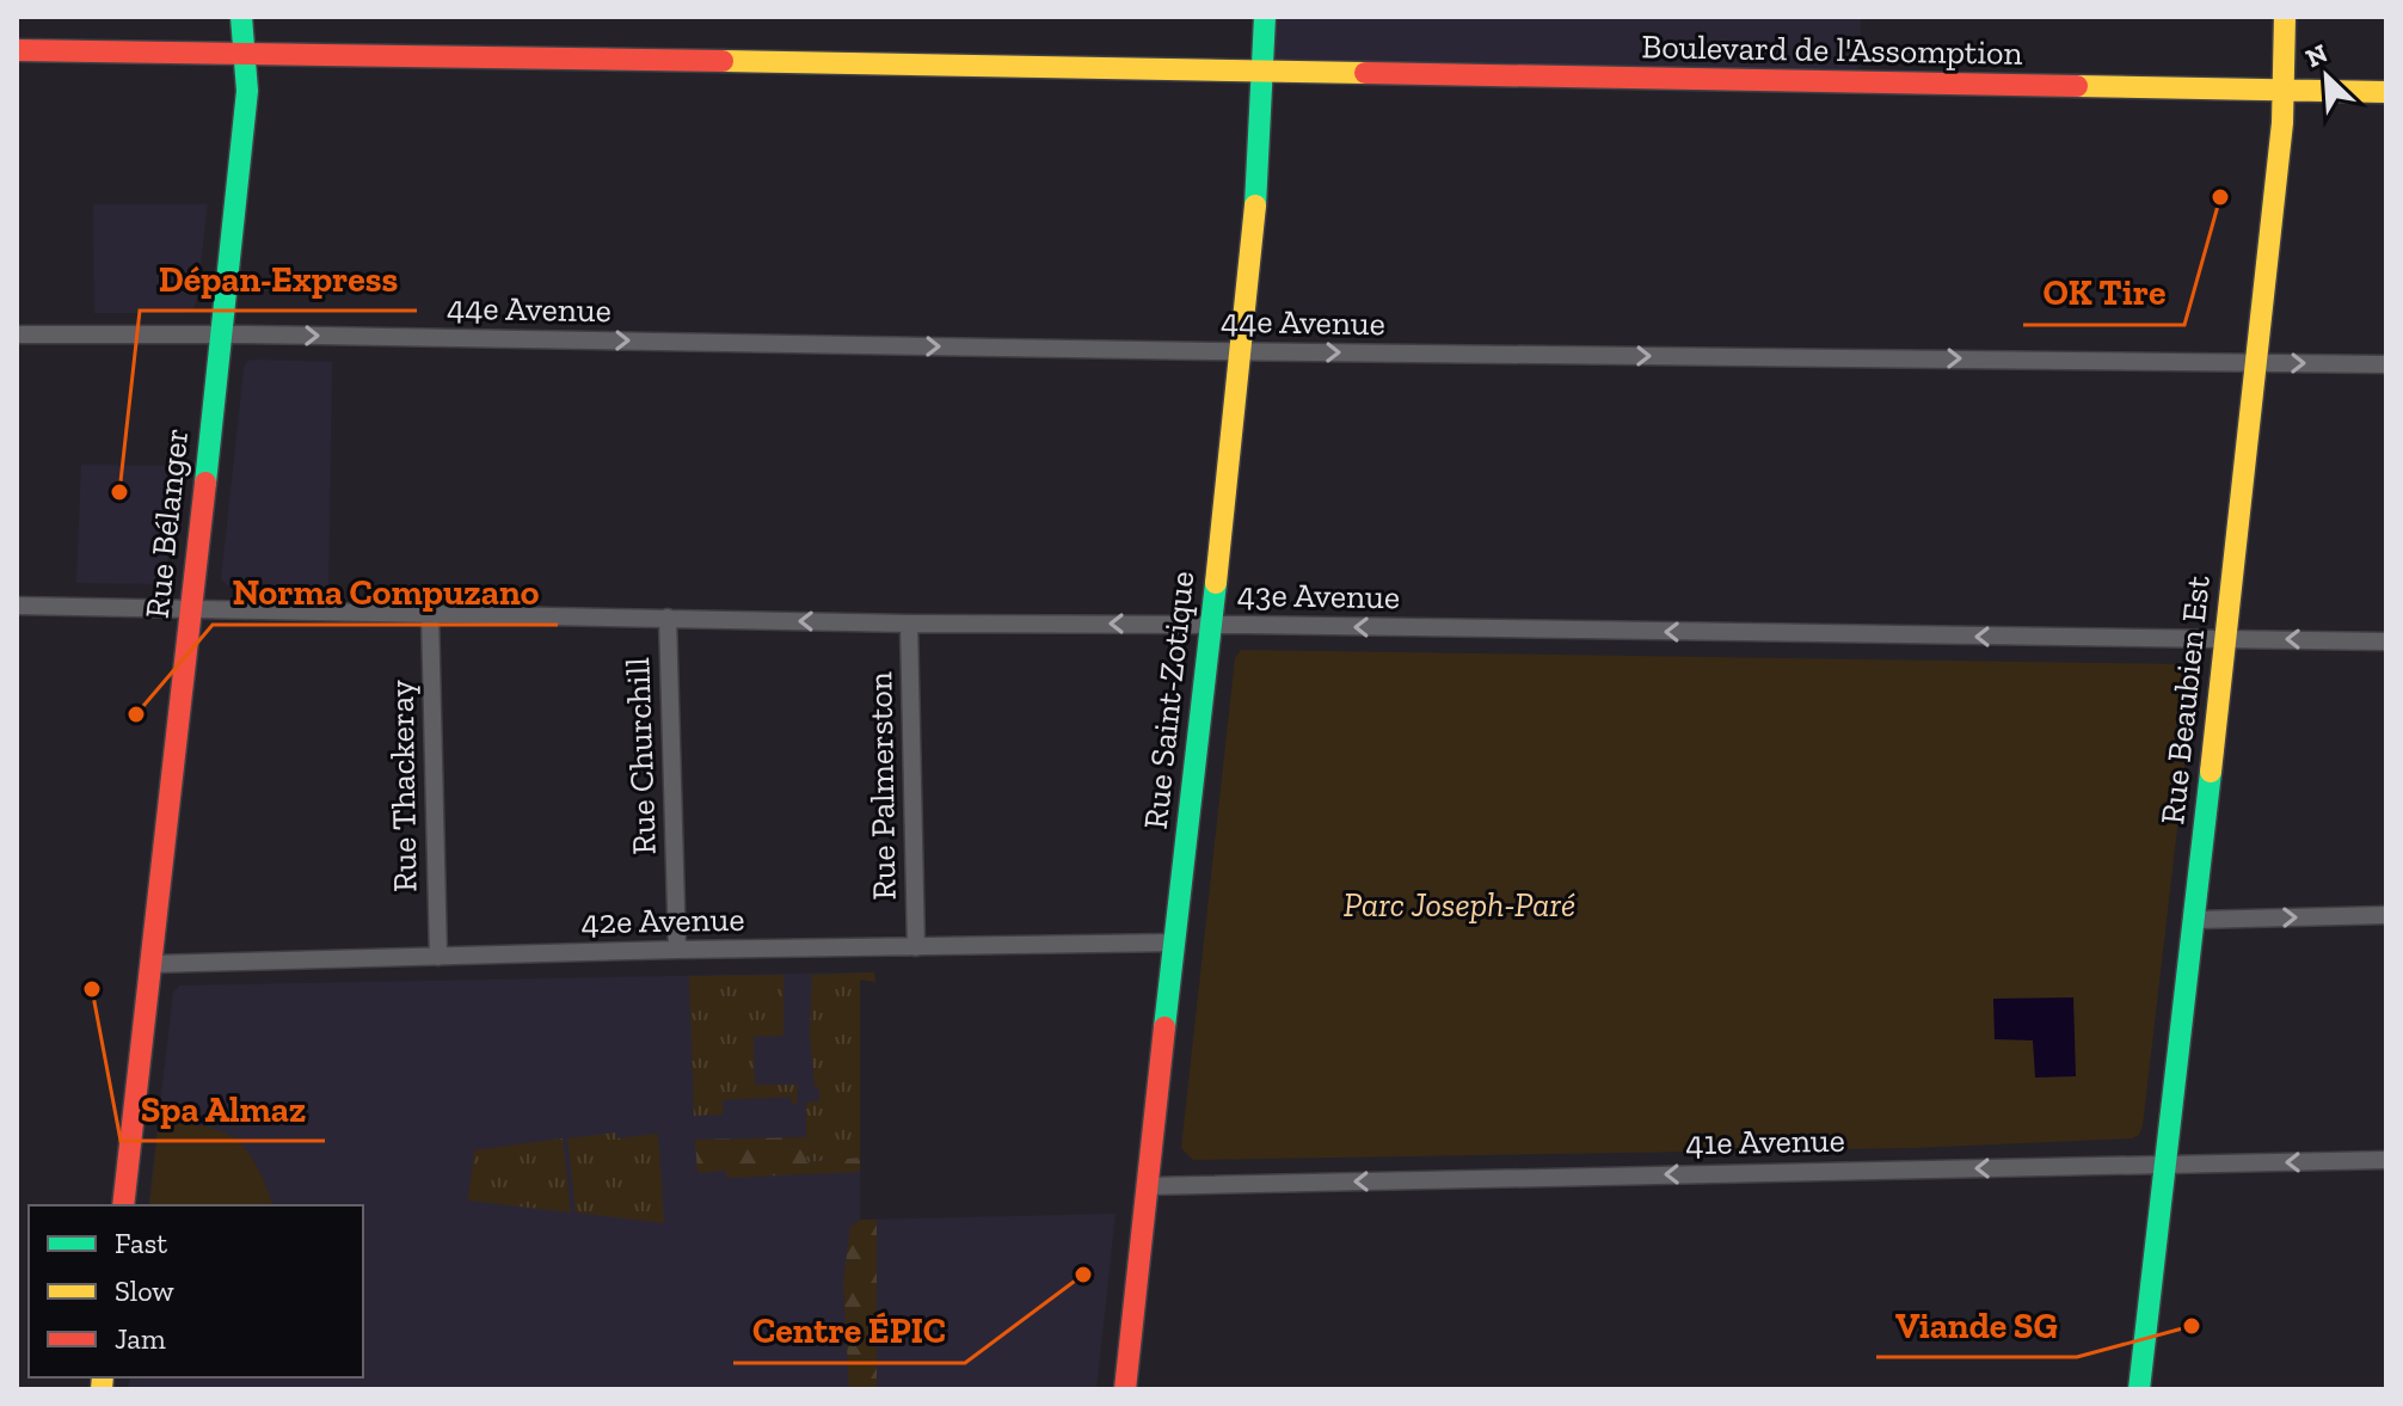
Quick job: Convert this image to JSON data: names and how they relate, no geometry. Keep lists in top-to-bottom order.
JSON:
{
  "streets": {
    "street": [
      "Boulevard de l'Assomption",
      "44e Avenue",
      "Rue Bélanger",
      "43e Avenue",
      "Rue Saint-Zotique",
      "Rue Beaubien Est",
      "Rue Churchill",
      "Rue Thackeray",
      "Rue Palmerston",
      "42e Avenue",
      "41e Avenue"
    ]
  },
  "crossings": [
    ["Boulevard de l'Assomption", "Rue Bélanger"],
    ["Boulevard de l'Assomption", "Rue Saint-Zotique"],
    ["Boulevard de l'Assomption", "Rue Beaubien Est"],
    ["44e Avenue", "Rue Bélanger"],
    ["44e Avenue", "Rue Saint-Zotique"],
    ["44e Avenue", "Rue Beaubien Est"],
    ["Rue Bélanger", "43e Avenue"],
    ["Rue Bélanger", "42e Avenue"],
    ["43e Avenue", "Rue Saint-Zotique"],
    ["43e Avenue", "Rue Beaubien Est"],
    ["43e Avenue", "Rue Churchill"],
    ["43e Avenue", "Rue Thackeray"],
    ["43e Avenue", "Rue Palmerston"],
    ["Rue Saint-Zotique", "42e Avenue"],
    ["Rue Saint-Zotique", "41e Avenue"],
    ["Rue Beaubien Est", "41e Avenue"],
    ["Rue Churchill", "42e Avenue"],
    ["Rue Thackeray", "42e Avenue"],
    ["Rue Palmerston", "42e Avenue"]
  ],
  "one_way": ["44e Avenue", "43e Avenue", "41e Avenue"],
  "parks": ["Parc Joseph-Paré"],
  "places": [
    "OK Tire",
    "Dépan-Express",
    "Norma Compuzano",
    "Spa Almaz",
    "Centre ÉPIC",
    "Viande SG"
  ],
  "legend": ["Fast", "Slow", "Jam"],
  "north": "top left"
}
